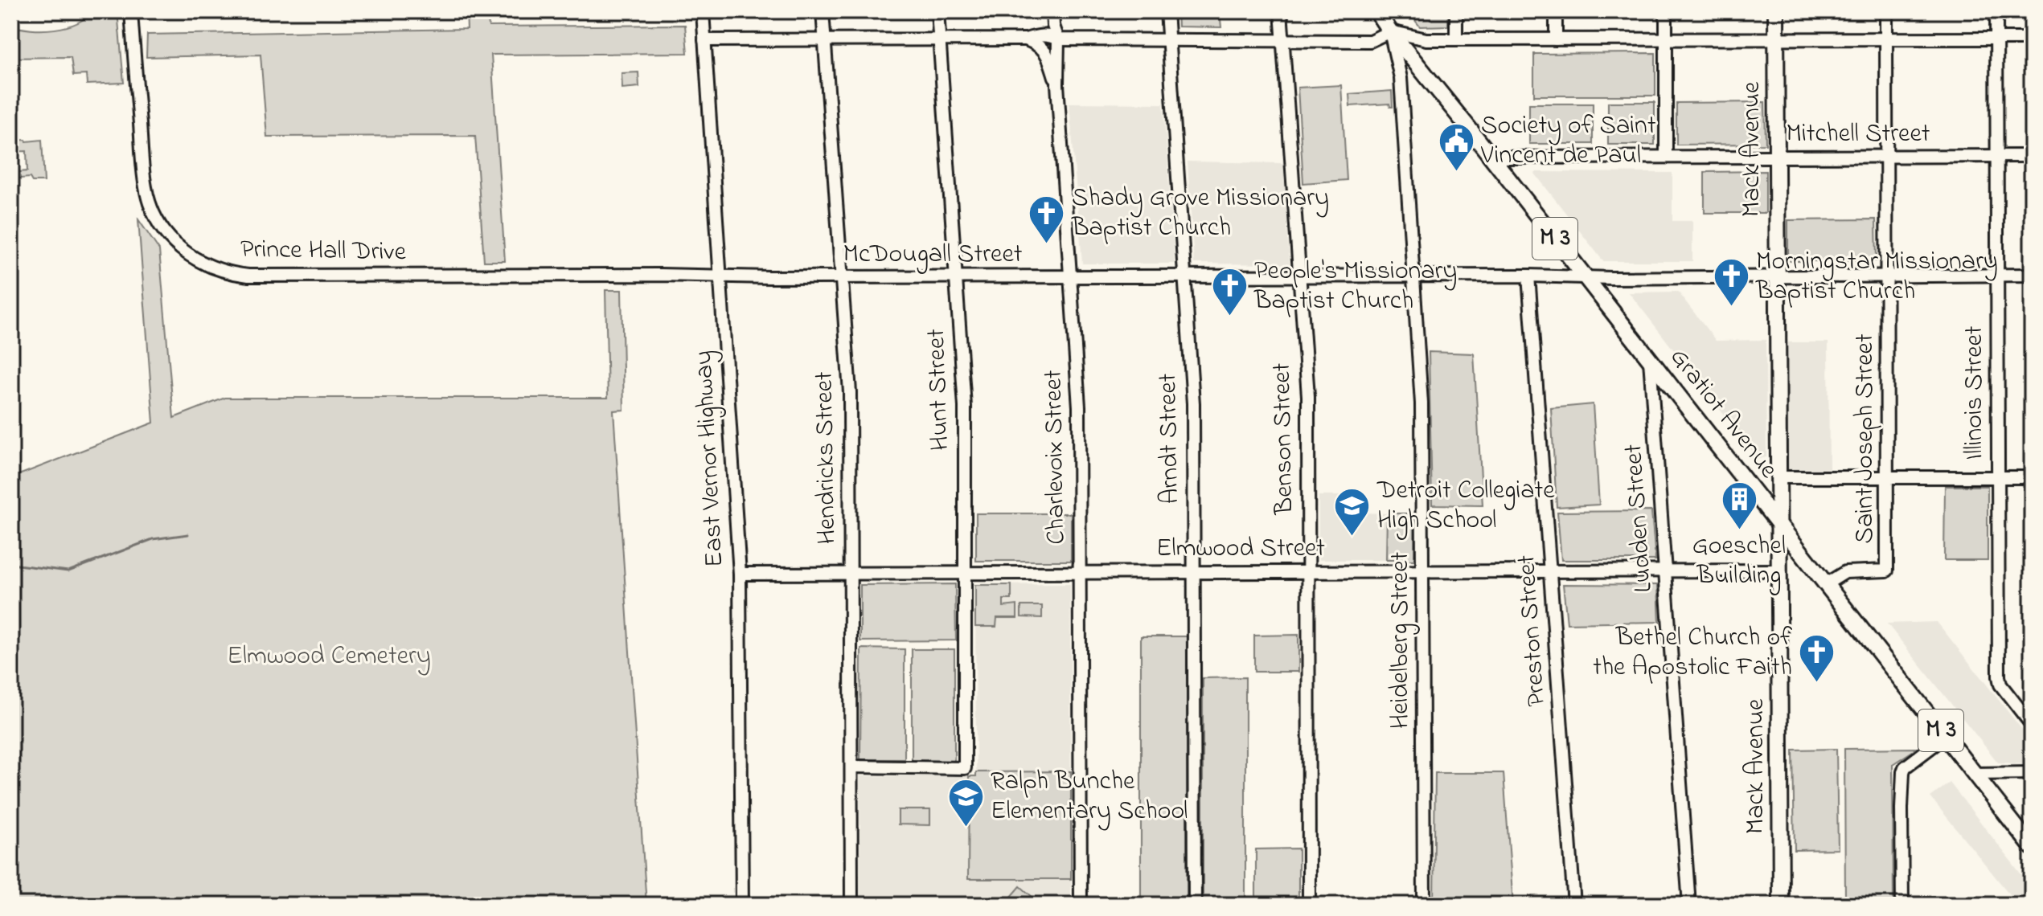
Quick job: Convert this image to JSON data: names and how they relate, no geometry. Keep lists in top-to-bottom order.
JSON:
{
  "streets": {
    "main road": ["Mack Avenue", "M 3", "Gratiot Avenue"],
    "street": [
      "Mitchell Street",
      "Prince Hall Drive",
      "McDougall Street",
      "Hunt Street",
      "Illinois Street",
      "Arndt Street",
      "Benson Street",
      "Saint Joseph Street",
      "Charlevoix Street",
      "Hendricks Street",
      "East Vernor Highway",
      "Ludden Street",
      "Elmwood Street",
      "Preston Street",
      "Heidelberg Street"
    ]
  },
  "crossings": [
    ["Mitchell Street", "Mack Avenue"],
    ["Mitchell Street", "Illinois Street"],
    ["Mitchell Street", "Gratiot Avenue"],
    ["Mitchell Street", "Saint Joseph Street"],
    ["Mack Avenue", "McDougall Street"],
    ["Mack Avenue", "Gratiot Avenue"],
    ["Mack Avenue", "Elmwood Street"],
    ["Prince Hall Drive", "McDougall Street"],
    ["Prince Hall Drive", "East Vernor Highway"],
    ["McDougall Street", "Hunt Street"],
    ["McDougall Street", "Illinois Street"],
    ["McDougall Street", "Gratiot Avenue"],
    ["McDougall Street", "Arndt Street"],
    ["McDougall Street", "Benson Street"],
    ["McDougall Street", "Saint Joseph Street"],
    ["McDougall Street", "Charlevoix Street"],
    ["McDougall Street", "Hendricks Street"],
    ["McDougall Street", "East Vernor Highway"],
    ["McDougall Street", "Preston Street"],
    ["McDougall Street", "Heidelberg Street"],
    ["Hunt Street", "Hendricks Street"],
    ["Hunt Street", "Elmwood Street"],
    ["Gratiot Avenue", "Saint Joseph Street"],
    ["Gratiot Avenue", "Ludden Street"],
    ["Gratiot Avenue", "Heidelberg Street"],
    ["Arndt Street", "Elmwood Street"],
    ["Benson Street", "Elmwood Street"],
    ["Charlevoix Street", "Elmwood Street"],
    ["Hendricks Street", "Elmwood Street"],
    ["East Vernor Highway", "Elmwood Street"],
    ["Ludden Street", "Elmwood Street"],
    ["Elmwood Street", "Preston Street"],
    ["Elmwood Street", "Heidelberg Street"]
  ],
  "parks": ["Elmwood Cemetery"],
  "places": {
    "public building": ["Society of Saint Vincent de Paul"],
    "church": [
      "Shady Grove Missionary Baptist Church",
      "Morningstar Missionary Baptist Church",
      "People's Missionary Baptist Church",
      "Bethel Church of the Apostolic Faith"
    ],
    "building": ["Goeschel Building"],
    "school or university": ["Detroit Collegiate High School", "Ralph Bunche Elementary School"]
  }
}
